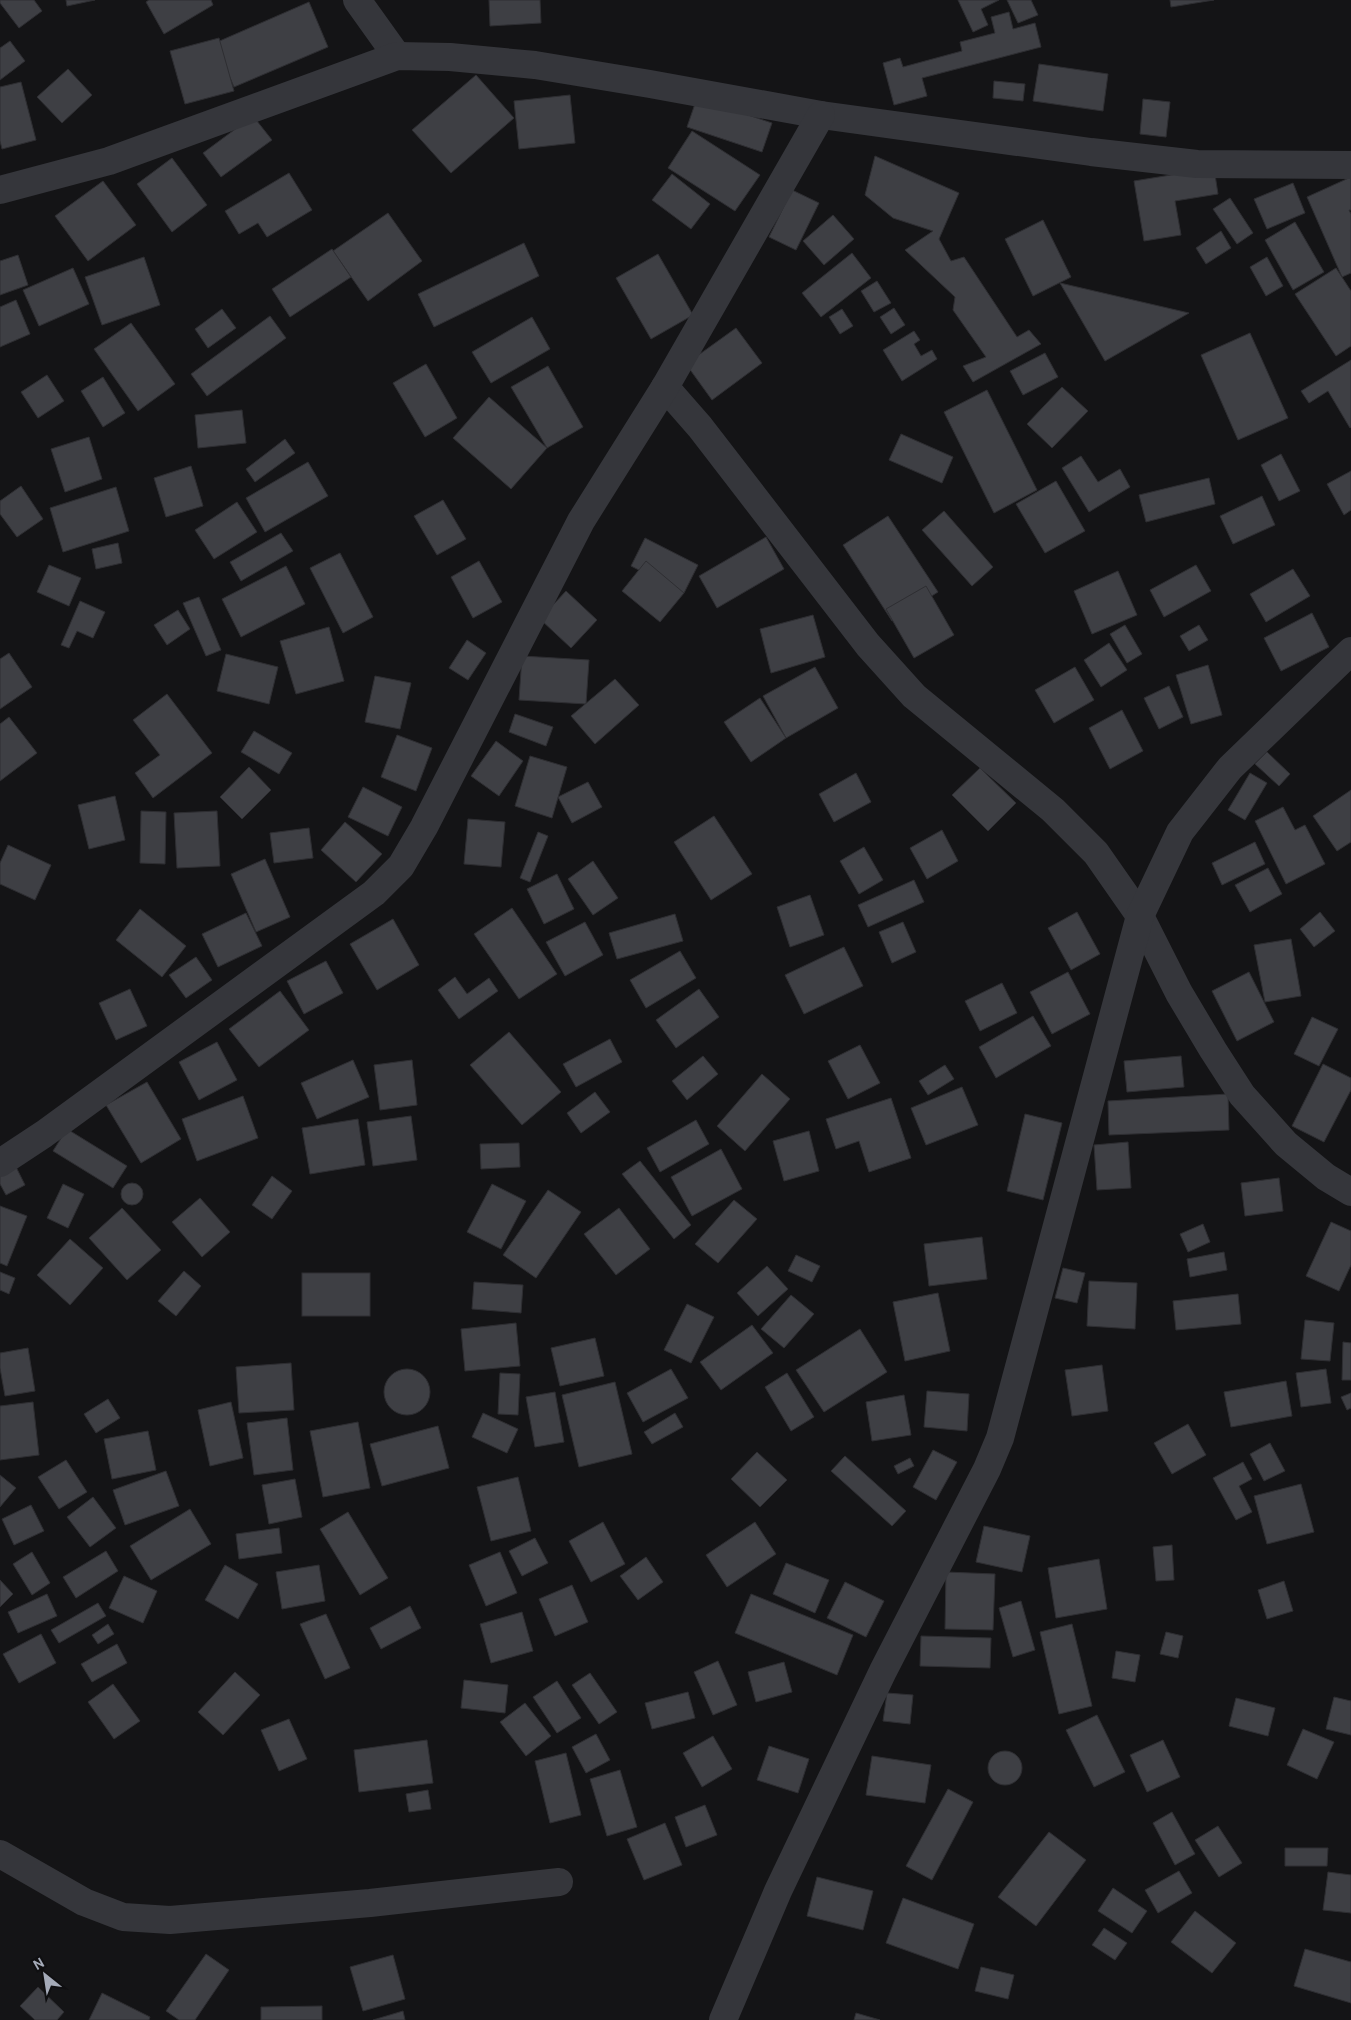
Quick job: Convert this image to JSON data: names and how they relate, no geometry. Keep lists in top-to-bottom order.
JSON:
{
  "north": "top left"
}
